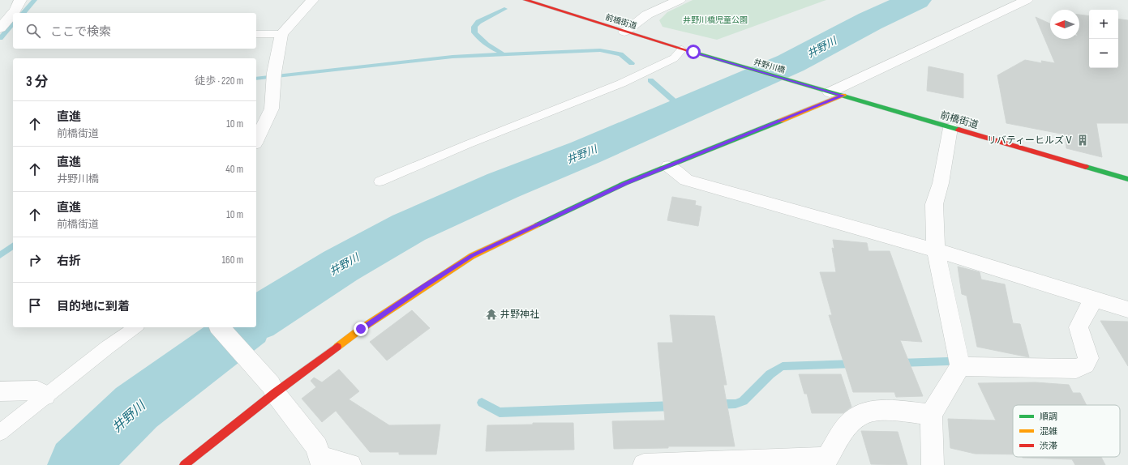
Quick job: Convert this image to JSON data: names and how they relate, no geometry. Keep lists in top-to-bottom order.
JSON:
{
  "streets": {
    "street": ["前橋街道", "井野川橋"]
  },
  "crossings": [
    ["前橋街道", "井野川橋"]
  ],
  "water": ["井野川"],
  "parks": ["井野川橋児童公園"],
  "places": {
    "building": ["リバティーヒルズⅤ"],
    "temple": ["井野神社"]
  },
  "legend": ["順調", "混雑", "渋滞"],
  "north": "left",
  "page": {
    "map_buttons": ["+", "−"],
    "search": "ここで検索",
    "heading": ["3 分", "徒歩 · 220 m"],
    "list": [
      ["直進", "前橋街道", "10 m"],
      ["直進", "井野川橋", "40 m"],
      ["直進", "前橋街道", "10 m"],
      ["右折", "160 m"],
      "目的地に到着"
    ]
  }
}
